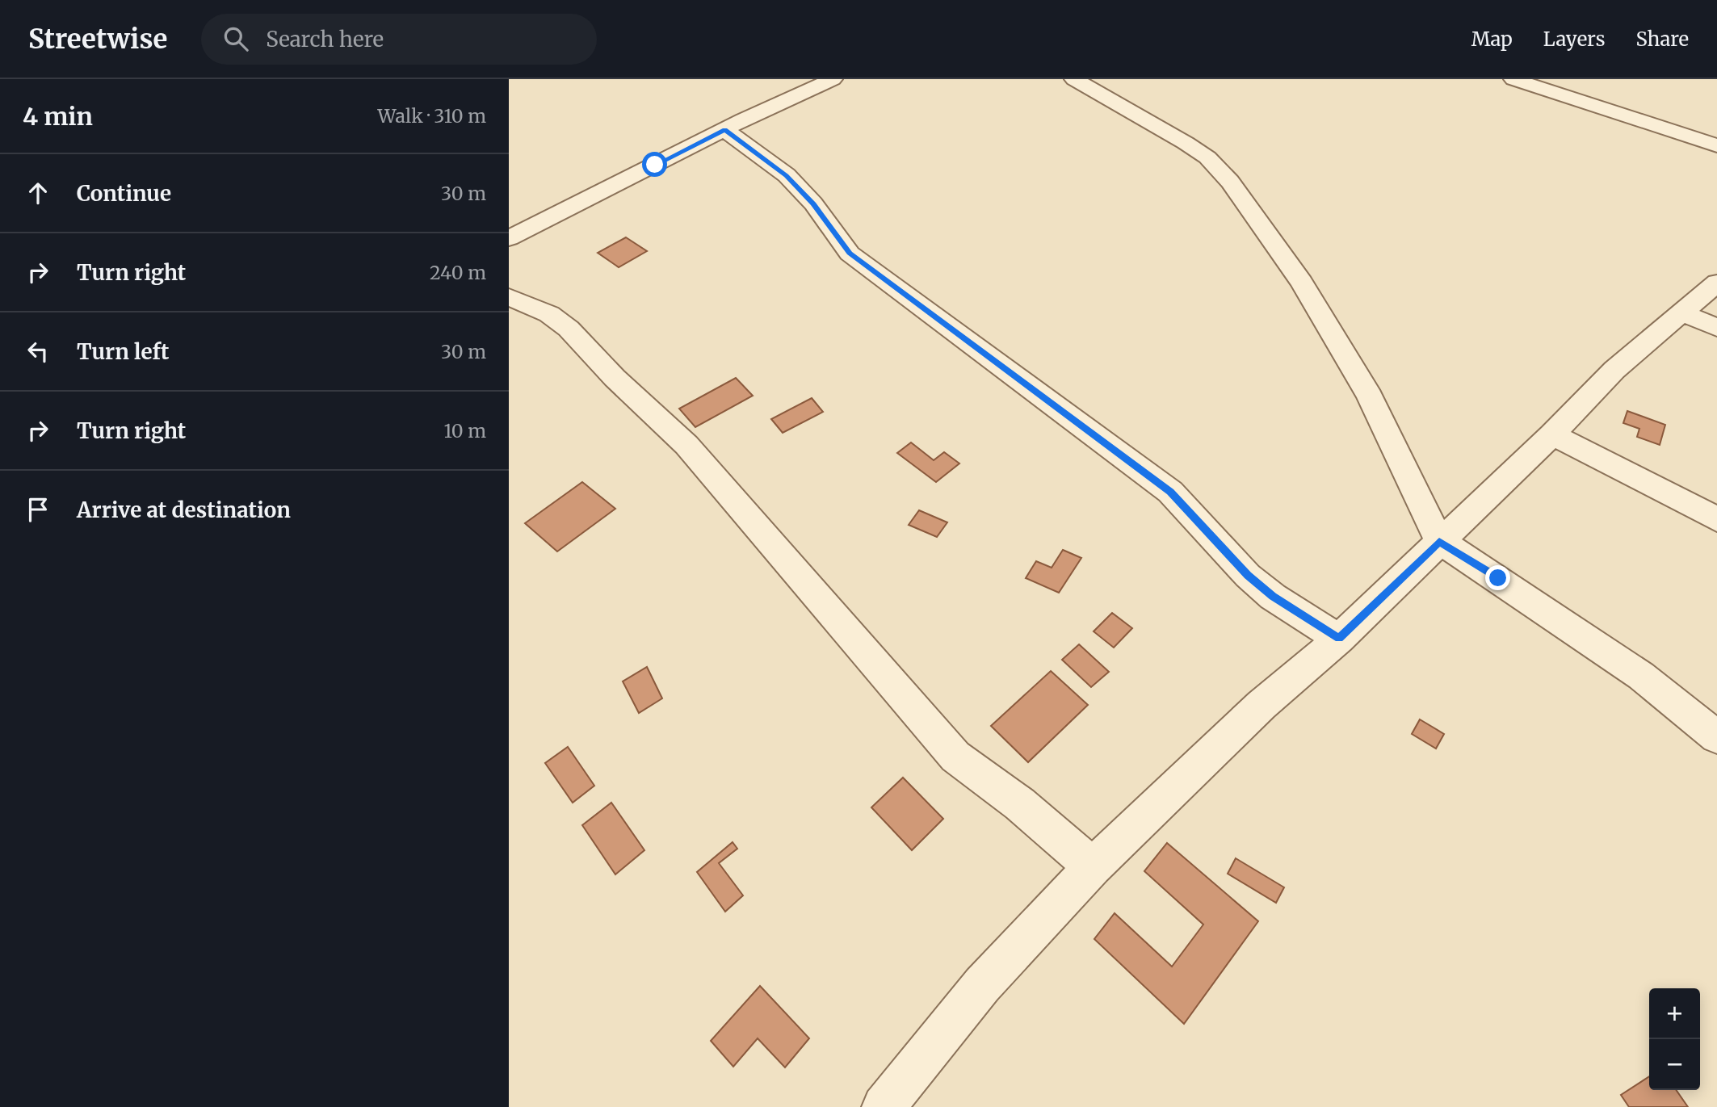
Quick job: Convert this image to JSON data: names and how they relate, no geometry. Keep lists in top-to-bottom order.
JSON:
{
  "page": {
    "header": "Streetwise",
    "search": "Search here",
    "nav": ["Map", "Layers", "Share"],
    "heading": ["4 min", "Walk · 310 m"],
    "list": [
      ["Continue", "30 m"],
      ["Turn right", "240 m"],
      ["Turn left", "30 m"],
      ["Turn right", "10 m"],
      "Arrive at destination"
    ],
    "map_buttons": ["+", "−"]
  }
}
